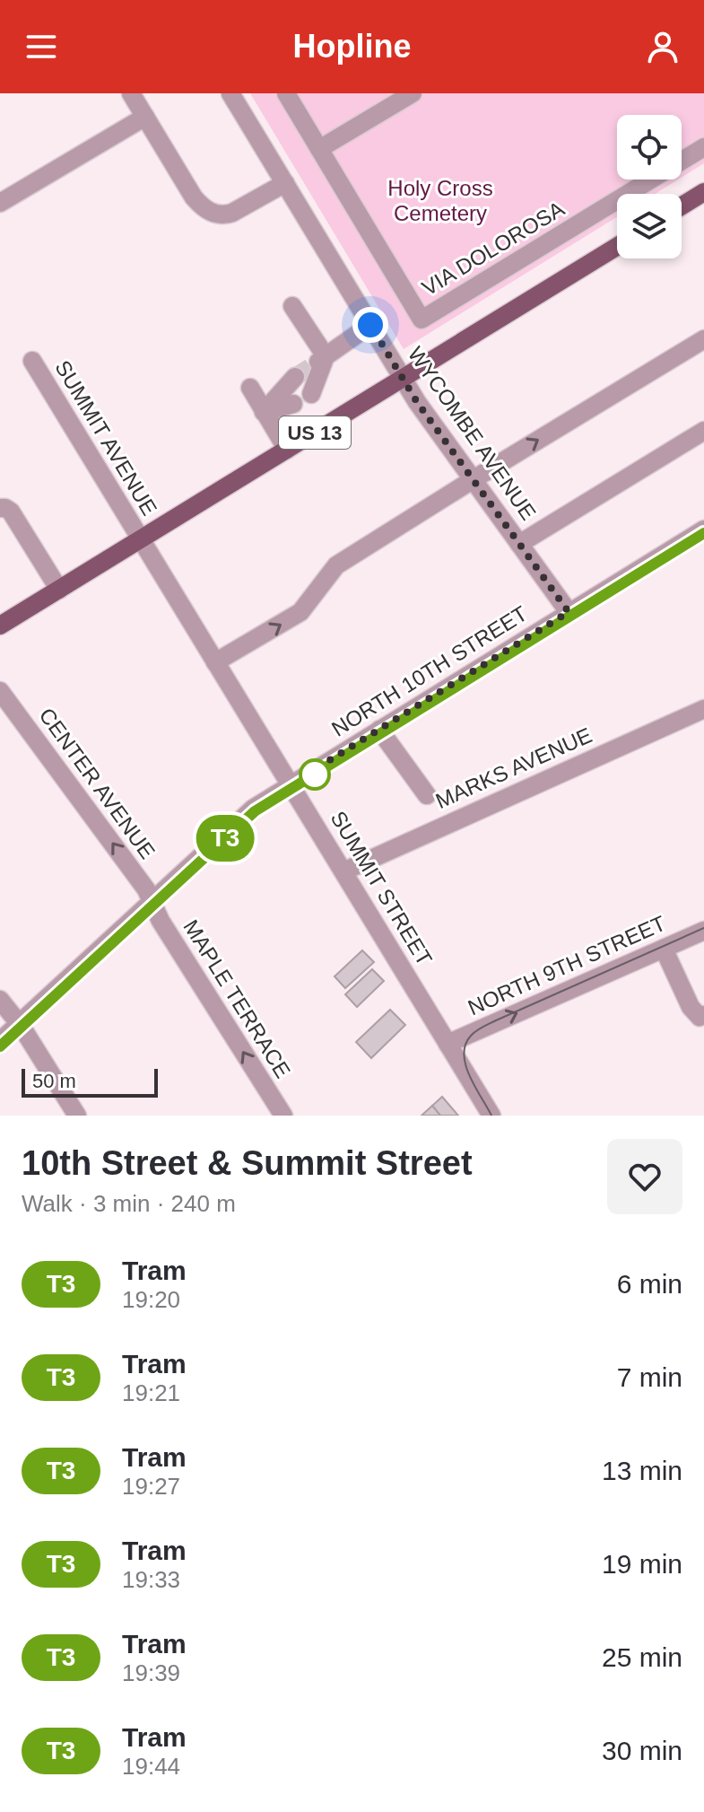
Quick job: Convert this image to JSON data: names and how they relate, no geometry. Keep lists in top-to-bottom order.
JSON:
{
  "streets": {
    "main road": ["US 13"],
    "street": [
      "VIA DOLOROSA",
      "WYCOMBE AVENUE",
      "SUMMIT AVENUE",
      "NORTH 10TH STREET",
      "MARKS AVENUE",
      "CENTER AVENUE",
      "SUMMIT STREET",
      "NORTH 9TH STREET",
      "MAPLE TERRACE"
    ]
  },
  "crossings": [
    ["US 13", "WYCOMBE AVENUE"],
    ["US 13", "SUMMIT AVENUE"],
    ["US 13", "SUMMIT STREET"],
    ["WYCOMBE AVENUE", "NORTH 10TH STREET"],
    ["SUMMIT AVENUE", "SUMMIT STREET"],
    ["NORTH 10TH STREET", "CENTER AVENUE"],
    ["NORTH 10TH STREET", "SUMMIT STREET"],
    ["NORTH 10TH STREET", "MAPLE TERRACE"],
    ["MARKS AVENUE", "SUMMIT STREET"],
    ["CENTER AVENUE", "MAPLE TERRACE"],
    ["SUMMIT STREET", "NORTH 9TH STREET"]
  ],
  "one_way": ["CENTER AVENUE", "NORTH 9TH STREET", "MAPLE TERRACE"],
  "parks": ["Holy Cross Cemetery"],
  "lines": ["tram line T3"],
  "scale_bar": "50 m",
  "page": {
    "header": "Hopline",
    "on_map": "T3",
    "scale": "50 m",
    "heading": ["10th Street & Summit Street", "Walk · 3 min · 240 m"],
    "list": [
      {
        "mark": "T3",
        "name": "Tram",
        "note": "19:20",
        "value": "6 min"
      },
      {
        "mark": "T3",
        "name": "Tram",
        "note": "19:21",
        "value": "7 min"
      },
      {
        "mark": "T3",
        "name": "Tram",
        "note": "19:27",
        "value": "13 min"
      },
      {
        "mark": "T3",
        "name": "Tram",
        "note": "19:33",
        "value": "19 min"
      },
      {
        "mark": "T3",
        "name": "Tram",
        "note": "19:39",
        "value": "25 min"
      },
      {
        "mark": "T3",
        "name": "Tram",
        "note": "19:44",
        "value": "30 min"
      }
    ]
  }
}
